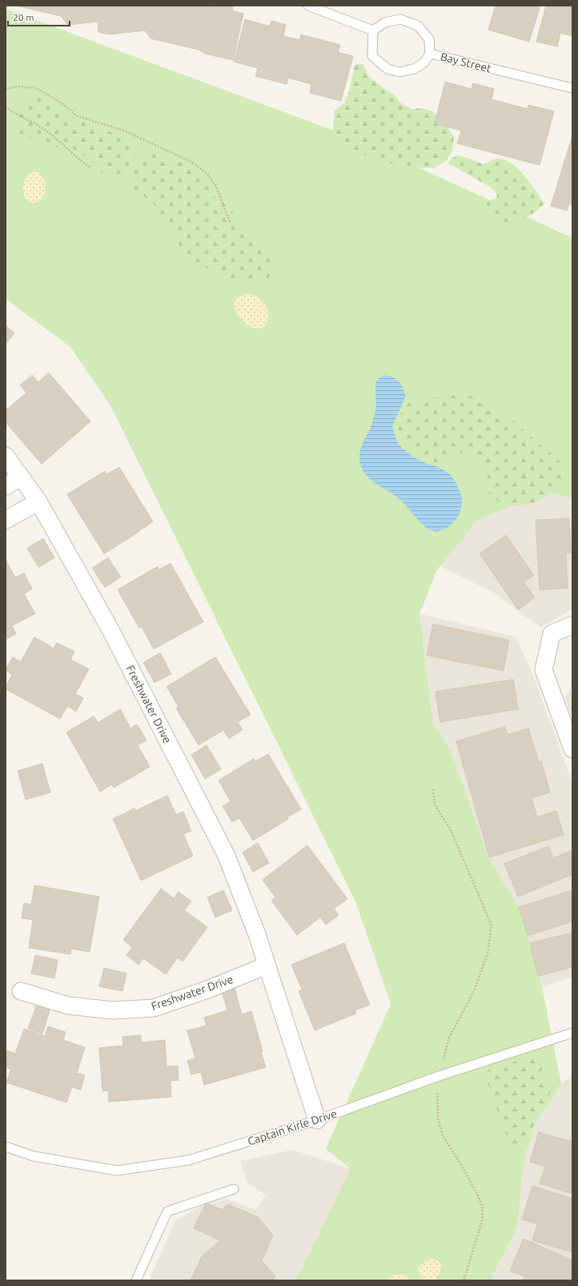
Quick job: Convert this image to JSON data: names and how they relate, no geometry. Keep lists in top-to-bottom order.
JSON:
{
  "streets": {
    "street": ["Freshwater Drive"],
    "lane": ["Bay Street", "Captain Kirle Drive"]
  },
  "crossings": [
    ["Freshwater Drive", "Captain Kirle Drive"]
  ],
  "scale_bar": "20 m"
}
